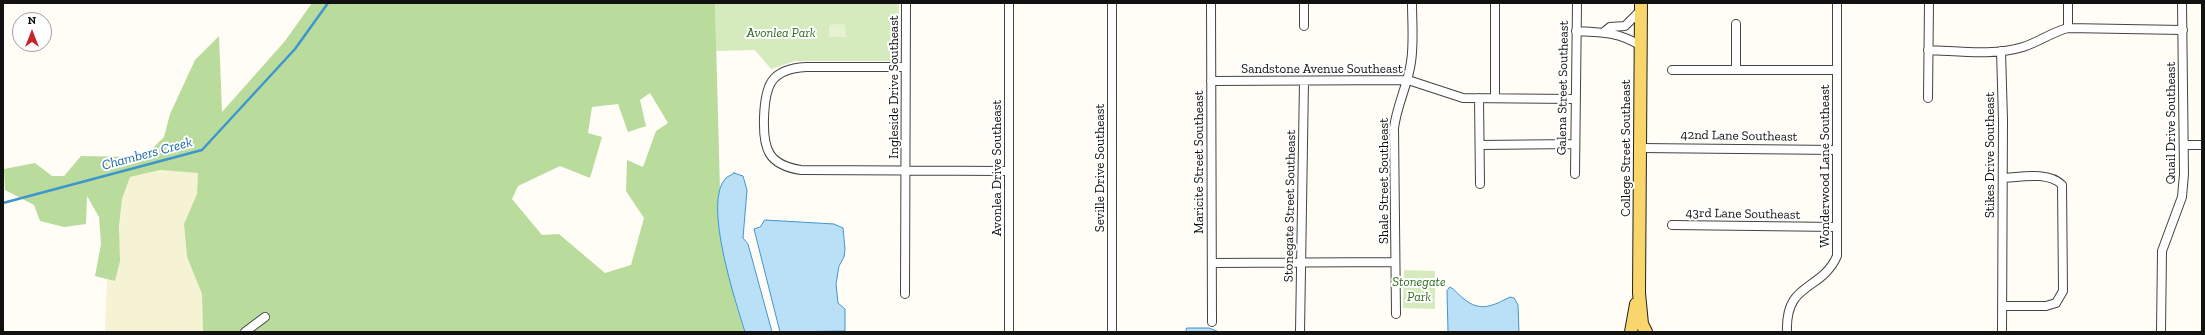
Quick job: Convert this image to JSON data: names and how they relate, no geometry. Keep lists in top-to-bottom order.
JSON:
{
  "streets": {
    "main road": ["College Street Southeast"],
    "street": [
      "Sandstone Avenue Southeast",
      "Ingleside Drive Southeast",
      "Galena Street Southeast",
      "Quail Drive Southeast",
      "42nd Lane Southeast",
      "Stikes Drive Southeast",
      "Maricite Street Southeast",
      "Wonderwood Lane Southeast",
      "Avonlea Drive Southeast",
      "Seville Drive Southeast",
      "Shale Street Southeast",
      "Stonegate Street Southeast",
      "43rd Lane Southeast"
    ]
  },
  "crossings": [
    ["Sandstone Avenue Southeast", "Galena Street Southeast"],
    ["Sandstone Avenue Southeast", "Maricite Street Southeast"],
    ["Sandstone Avenue Southeast", "Shale Street Southeast"],
    ["Sandstone Avenue Southeast", "Stonegate Street Southeast"],
    ["Ingleside Drive Southeast", "Avonlea Drive Southeast"],
    ["42nd Lane Southeast", "College Street Southeast"],
    ["42nd Lane Southeast", "Wonderwood Lane Southeast"],
    ["Wonderwood Lane Southeast", "43rd Lane Southeast"]
  ],
  "water": ["Chambers Creek"],
  "parks": ["Avonlea Park", "Stonegate Park"],
  "north": "top"
}
